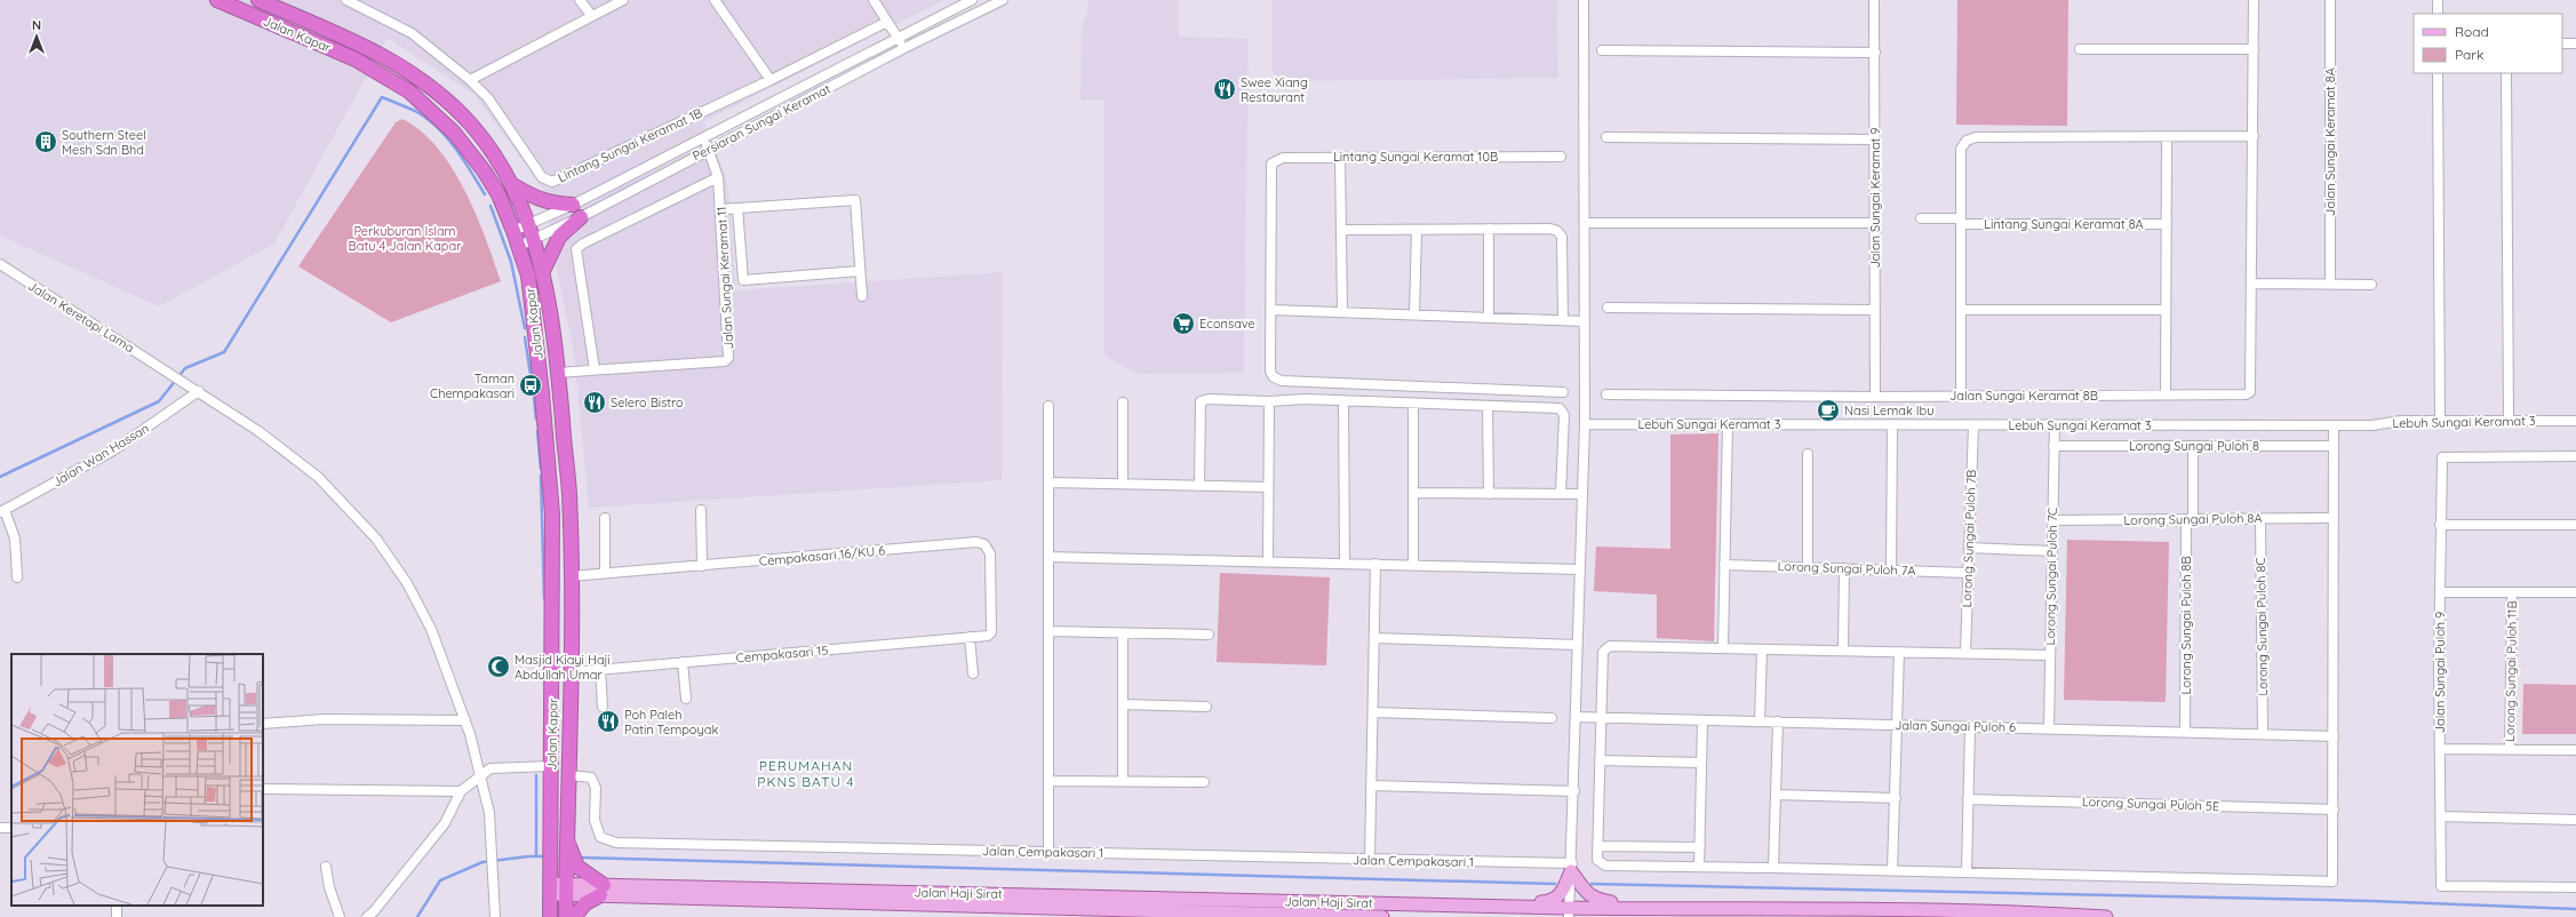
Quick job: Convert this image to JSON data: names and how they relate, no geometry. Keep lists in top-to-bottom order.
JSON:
{
  "streets": {
    "highway": ["Jalan Kapar"],
    "main road": ["Jalan Haji Sirat"],
    "street": [
      "Persiaran Sungai Keramat",
      "Jalan Sungai Keramat 8A",
      "Lintang Sungai Keramat 1B",
      "Lintang Sungai Keramat 10B",
      "Jalan Sungai Keramat 9",
      "Lintang Sungai Keramat 8A",
      "Jalan Sungai Keramat 11",
      "Jalan Keretapi Lama",
      "Jalan Sungai Keramat 8B",
      "Lebuh Sungai Keramat 3",
      "Lorong Sungai Puloh 8",
      "Jalan Wan Hassan",
      "Lorong Sungai Puloh 8A",
      "Lorong Sungai Puloh 7B",
      "Cempakasari 16/KU 6",
      "Lorong Sungai Puloh 7A",
      "Lorong Sungai Puloh 7C",
      "Lorong Sungai Puloh 8B",
      "Lorong Sungai Puloh 8C",
      "Cempakasari 15",
      "Lorong Sungai Puloh 11B",
      "Jalan Sungai Puloh 9",
      "Jalan Sungai Puloh 6",
      "Lorong Sungai Puloh 5E",
      "Jalan Cempakasari 1"
    ]
  },
  "crossings": [
    ["Jalan Kapar", "Persiaran Sungai Keramat"],
    ["Jalan Kapar", "Jalan Sungai Keramat 11"],
    ["Jalan Kapar", "Cempakasari 16/KU 6"],
    ["Jalan Kapar", "Cempakasari 15"],
    ["Jalan Kapar", "Jalan Cempakasari 1"],
    ["Jalan Kapar", "Jalan Haji Sirat"],
    ["Persiaran Sungai Keramat", "Jalan Sungai Keramat 11"],
    ["Jalan Sungai Keramat 9", "Jalan Sungai Keramat 8B"],
    ["Jalan Keretapi Lama", "Jalan Wan Hassan"],
    ["Lebuh Sungai Keramat 3", "Lorong Sungai Puloh 7B"],
    ["Lebuh Sungai Keramat 3", "Lorong Sungai Puloh 7C"],
    ["Lorong Sungai Puloh 8", "Lorong Sungai Puloh 7C"],
    ["Lorong Sungai Puloh 8", "Lorong Sungai Puloh 8B"],
    ["Lorong Sungai Puloh 8A", "Lorong Sungai Puloh 7C"],
    ["Lorong Sungai Puloh 8A", "Lorong Sungai Puloh 8B"],
    ["Lorong Sungai Puloh 8A", "Lorong Sungai Puloh 8C"],
    ["Lorong Sungai Puloh 7B", "Lorong Sungai Puloh 7A"],
    ["Cempakasari 16/KU 6", "Cempakasari 15"],
    ["Lorong Sungai Puloh 7C", "Jalan Sungai Puloh 6"],
    ["Lorong Sungai Puloh 8B", "Jalan Sungai Puloh 6"],
    ["Lorong Sungai Puloh 8C", "Jalan Sungai Puloh 6"]
  ],
  "districts": ["PERUMAHAN PKNS BATU 4"],
  "parks": ["Perkuburan Islam Batu 4 Jalan Kapar"],
  "places": {
    "restaurant": ["Swee Xiang Restaurant", "Selero Bistro", "Poh Paleh Patin Tempoyak"],
    "building": ["Southern Steel Mesh Sdn Bhd"],
    "supermarket": ["Econsave"],
    "bus stop": ["Taman Chempakasari"],
    "cafe": ["Nasi Lemak Ibu"],
    "mosque": ["Masjid Kiayi Haji Abdullah Umar"]
  },
  "legend": ["Road", "Park"],
  "north": "top"
}
